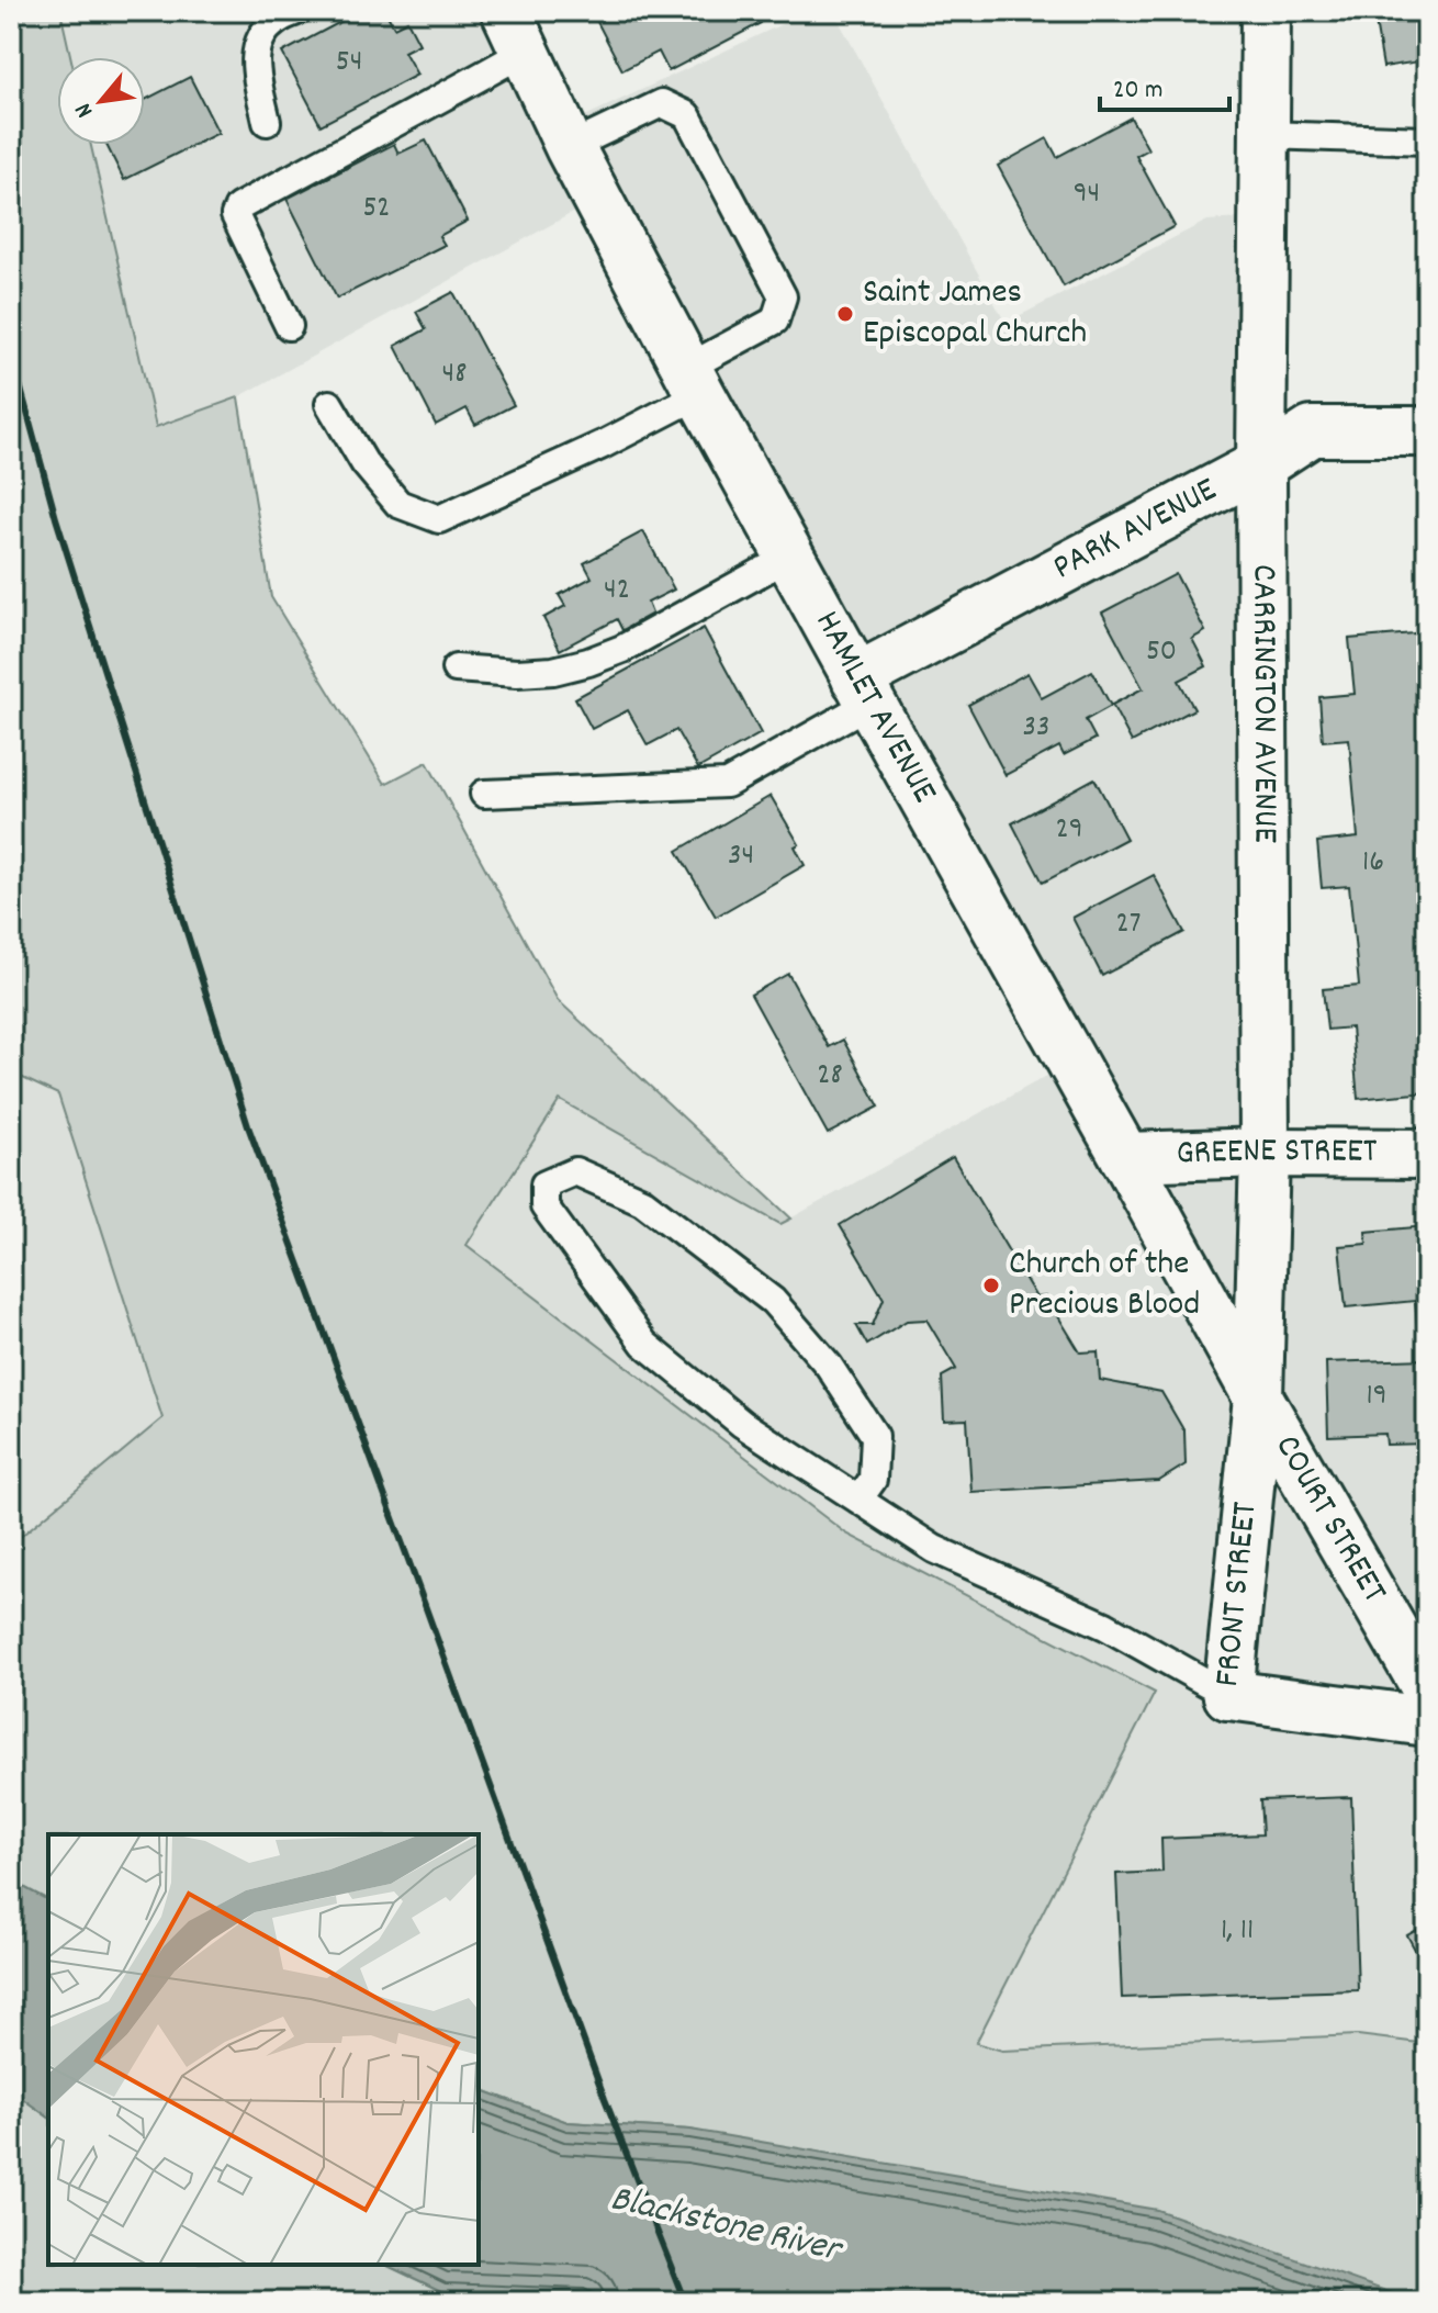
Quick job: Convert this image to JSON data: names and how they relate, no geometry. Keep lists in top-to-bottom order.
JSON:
{
  "streets": {
    "main road": [
      "PARK AVENUE",
      "CARRINGTON AVENUE",
      "HAMLET AVENUE",
      "GREENE STREET",
      "COURT STREET",
      "FRONT STREET"
    ]
  },
  "crossings": [
    ["PARK AVENUE", "CARRINGTON AVENUE"],
    ["PARK AVENUE", "HAMLET AVENUE"],
    ["CARRINGTON AVENUE", "HAMLET AVENUE"],
    ["CARRINGTON AVENUE", "GREENE STREET"],
    ["CARRINGTON AVENUE", "COURT STREET"],
    ["CARRINGTON AVENUE", "FRONT STREET"],
    ["HAMLET AVENUE", "GREENE STREET"],
    ["HAMLET AVENUE", "COURT STREET"],
    ["HAMLET AVENUE", "FRONT STREET"],
    ["COURT STREET", "FRONT STREET"]
  ],
  "water": ["Blackstone River"],
  "places": ["Saint James Episcopal Church", "Church of the Precious Blood"],
  "house_numbers": [
    "54",
    "94",
    "52",
    "48",
    "42",
    "50",
    "33",
    "29",
    "34",
    "16",
    "27",
    "28",
    "19",
    "1, 11"
  ],
  "scale_bar": "20 m",
  "north": "bottom left"
}
